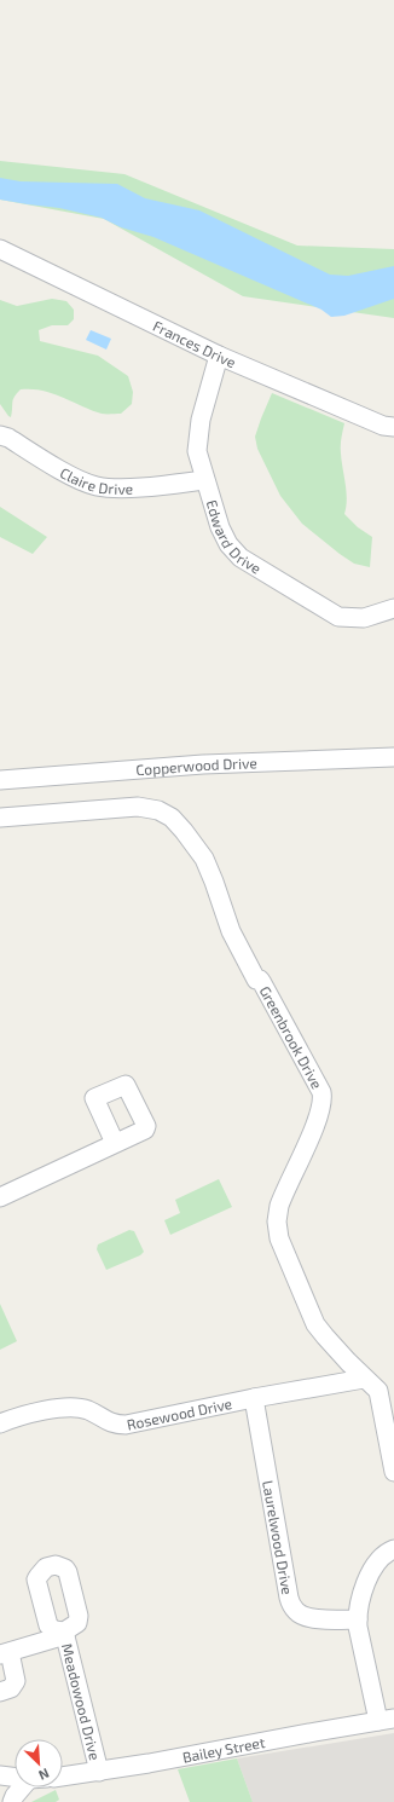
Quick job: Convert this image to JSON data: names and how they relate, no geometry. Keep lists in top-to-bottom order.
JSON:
{
  "streets": {
    "street": [
      "Frances Drive",
      "Claire Drive",
      "Edward Drive",
      "Copperwood Drive",
      "Greenbrook Drive",
      "Rosewood Drive",
      "Laurelwood Drive",
      "Meadowood Drive",
      "Bailey Street"
    ]
  },
  "crossings": [
    ["Frances Drive", "Edward Drive"],
    ["Claire Drive", "Edward Drive"],
    ["Greenbrook Drive", "Rosewood Drive"],
    ["Rosewood Drive", "Laurelwood Drive"],
    ["Meadowood Drive", "Bailey Street"]
  ],
  "north": "bottom right"
}
